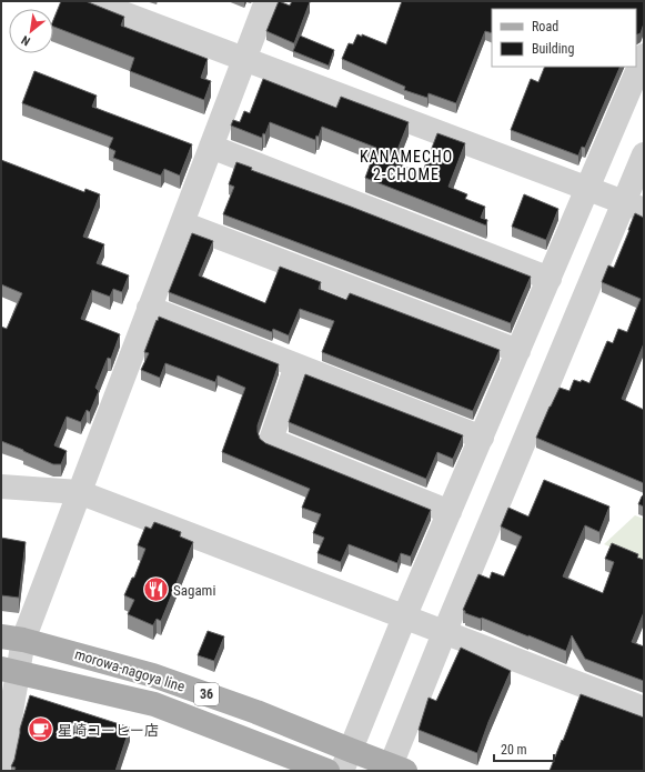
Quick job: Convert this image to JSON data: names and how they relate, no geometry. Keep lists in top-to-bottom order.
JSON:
{
  "streets": {
    "main road": ["morowa-nagoya line", "36"]
  },
  "districts": ["KANAMECHO 2-CHOME"],
  "places": {
    "restaurant": ["Sagami"],
    "cafe": ["星崎コーヒー店"]
  },
  "legend": ["Road", "Building"],
  "scale_bar": "20 m",
  "north": "bottom left"
}
